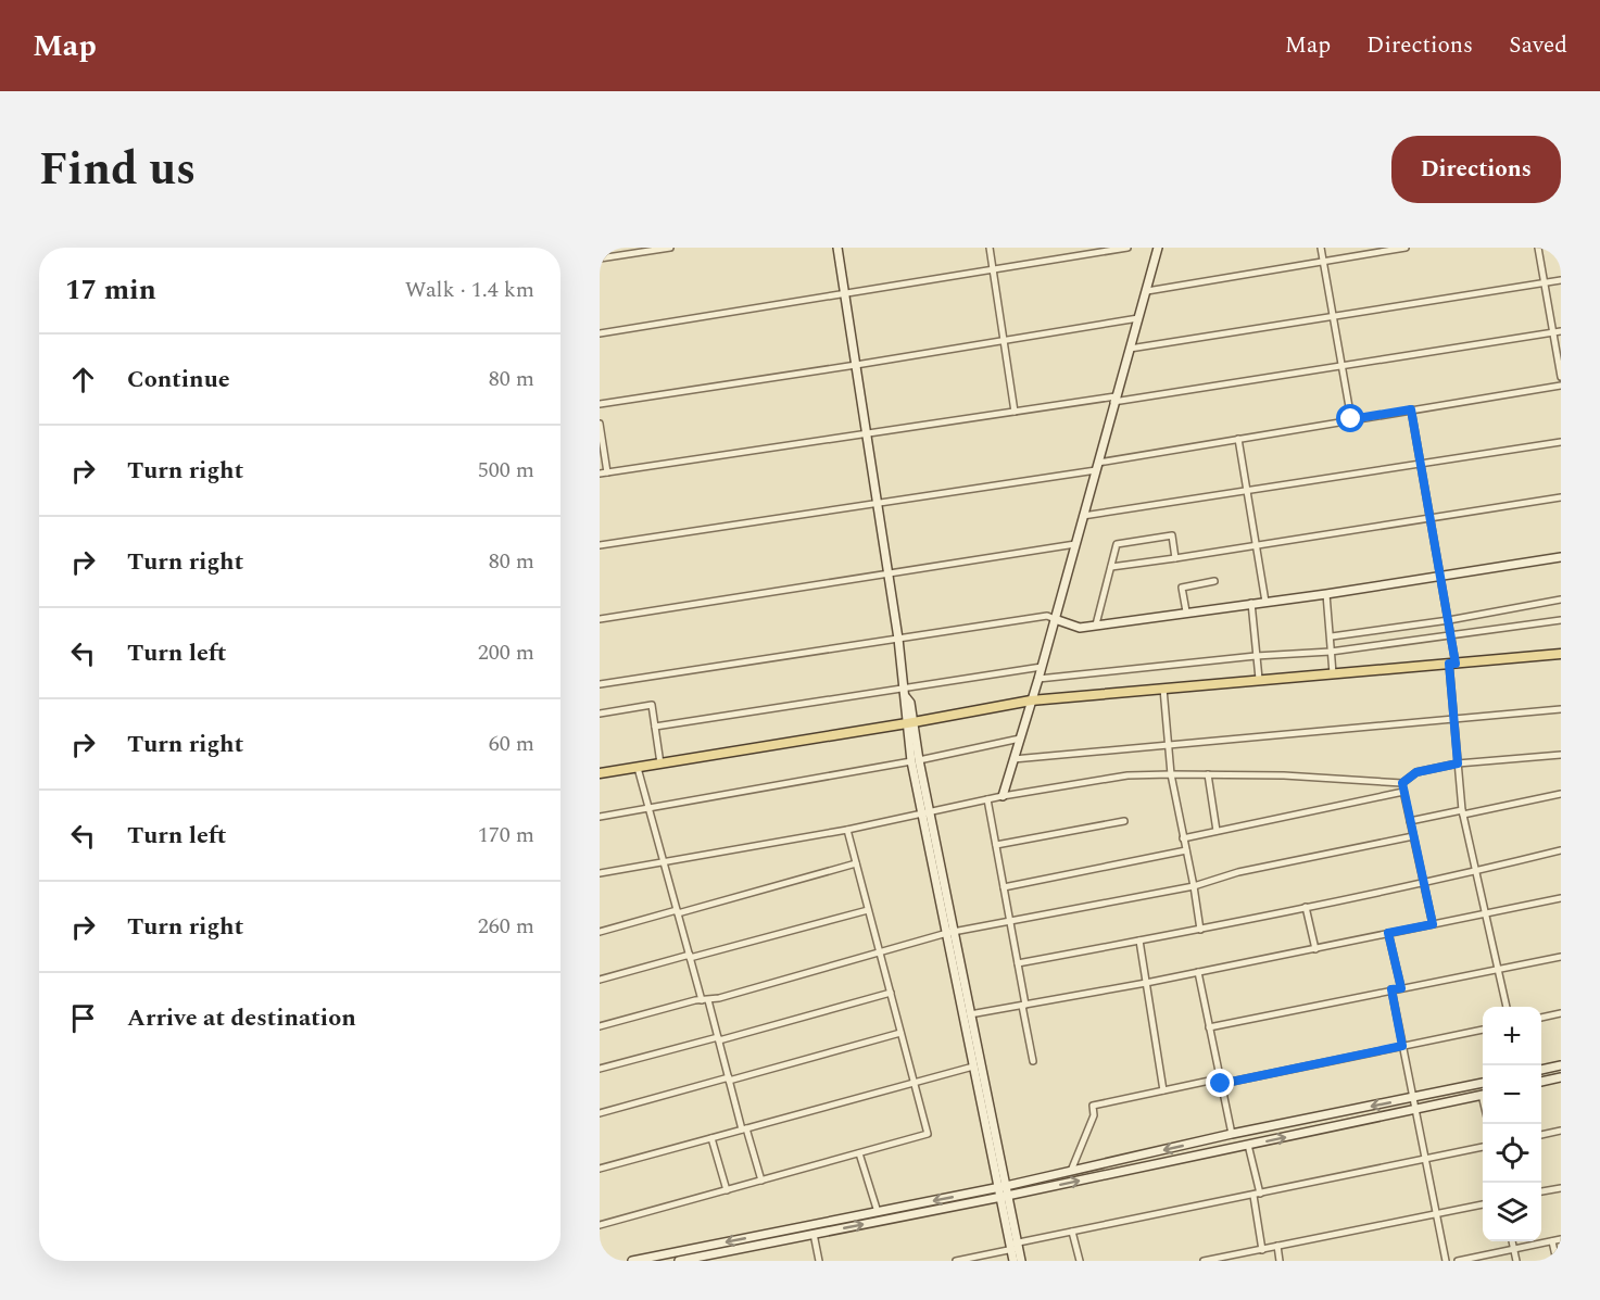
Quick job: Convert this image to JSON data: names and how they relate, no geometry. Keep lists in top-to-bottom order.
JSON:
{
  "page": {
    "header": "Map",
    "nav": ["Map", "Directions", "Saved"],
    "title": "Find us",
    "buttons": "Directions",
    "heading": ["17 min", "Walk · 1.4 km"],
    "list": [
      ["Continue", "80 m"],
      ["Turn right", "500 m"],
      ["Turn right", "80 m"],
      ["Turn left", "200 m"],
      ["Turn right", "60 m"],
      ["Turn left", "170 m"],
      ["Turn right", "260 m"],
      "Arrive at destination"
    ],
    "map_buttons": ["+", "−"]
  }
}
